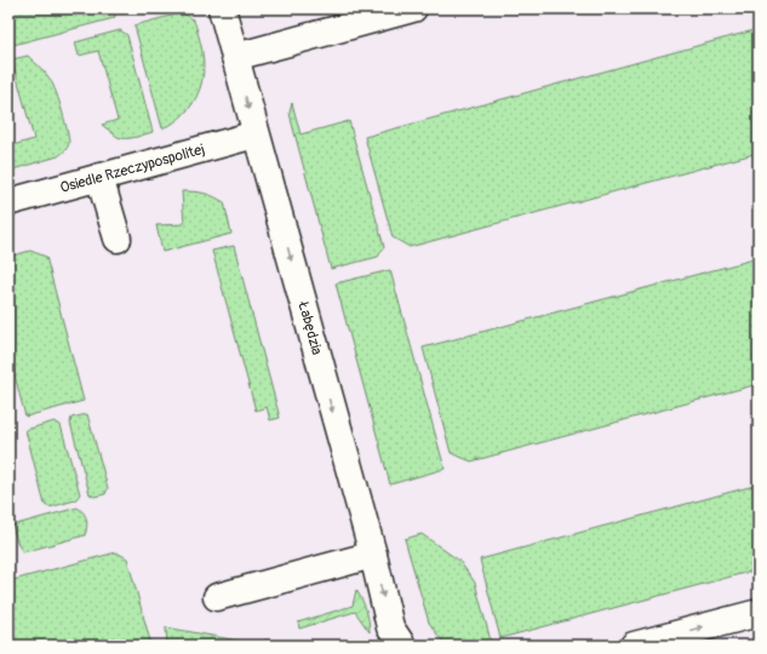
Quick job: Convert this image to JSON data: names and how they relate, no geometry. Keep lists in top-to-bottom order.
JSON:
{
  "streets": {
    "street": ["Osiedle Rzeczypospolitej", "Łabędzia"]
  },
  "crossings": [
    ["Osiedle Rzeczypospolitej", "Łabędzia"]
  ],
  "one_way": ["Łabędzia"]
}
